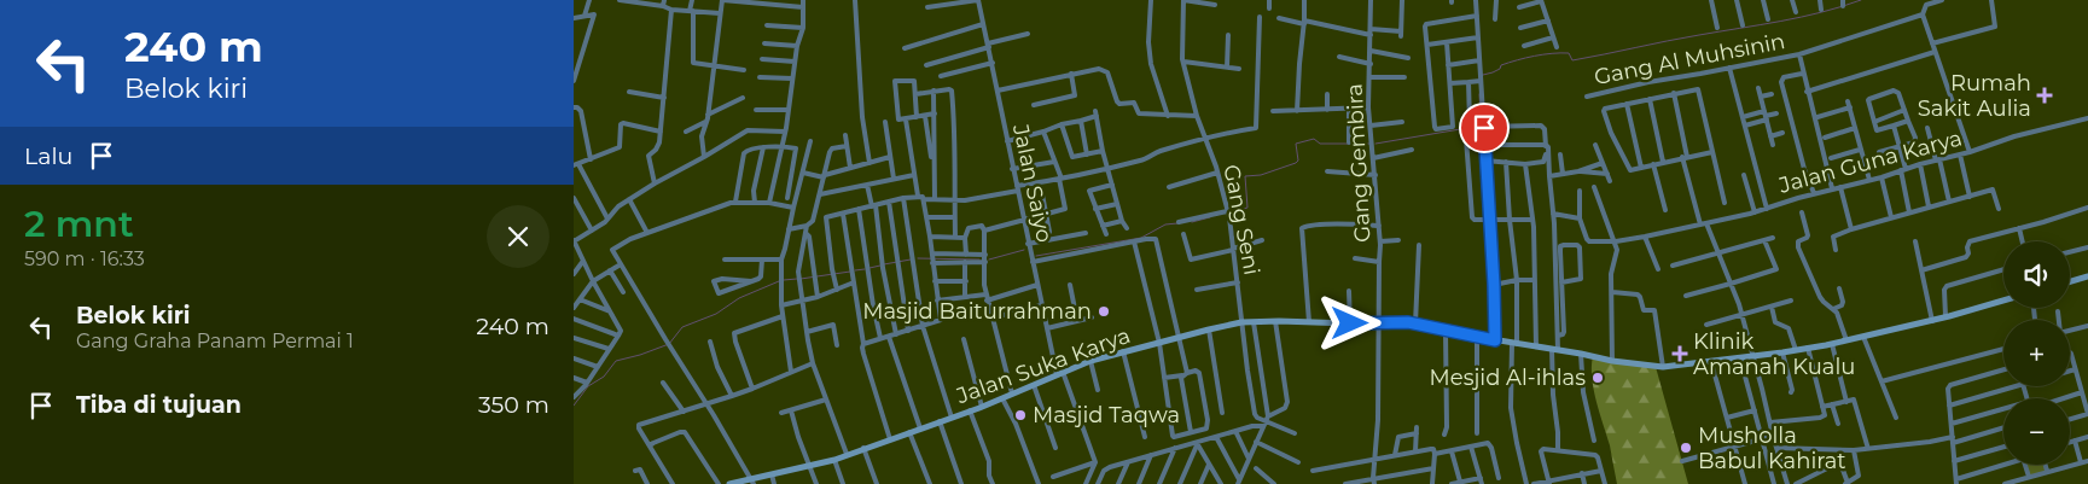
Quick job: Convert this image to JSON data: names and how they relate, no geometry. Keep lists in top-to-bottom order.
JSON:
{
  "streets": {
    "main road": ["Jalan Suka Karya"],
    "street": [
      "Gang Al Muhsinin",
      "Jalan Guna Karya",
      "Gang Gembira",
      "Jalan Saiyo",
      "Gang Seni"
    ]
  },
  "crossings": [
    ["Gang Al Muhsinin", "Jalan Guna Karya"],
    ["Gang Gembira", "Jalan Suka Karya"],
    ["Jalan Saiyo", "Jalan Suka Karya"],
    ["Gang Seni", "Jalan Suka Karya"]
  ],
  "places": {
    "health": ["Rumah Sakit Aulia", "Klinik Amanah Kualu"],
    "other": [
      "Masjid Baiturrahman",
      "Mesjid Al-ihlas",
      "Masjid Taqwa",
      "Musholla Babul Kahirat"
    ]
  },
  "page": {
    "turn": ["240 m", "Belok kiri"],
    "then": "Lalu",
    "heading": ["2 mnt", "590 m · 16:33"],
    "map_buttons": ["+", "−"],
    "list": [
      {
        "name": "Belok kiri",
        "note": "Gang Graha Panam Permai 1",
        "value": "240 m"
      },
      {
        "name": "Tiba di tujuan",
        "value": "350 m"
      }
    ]
  }
}
